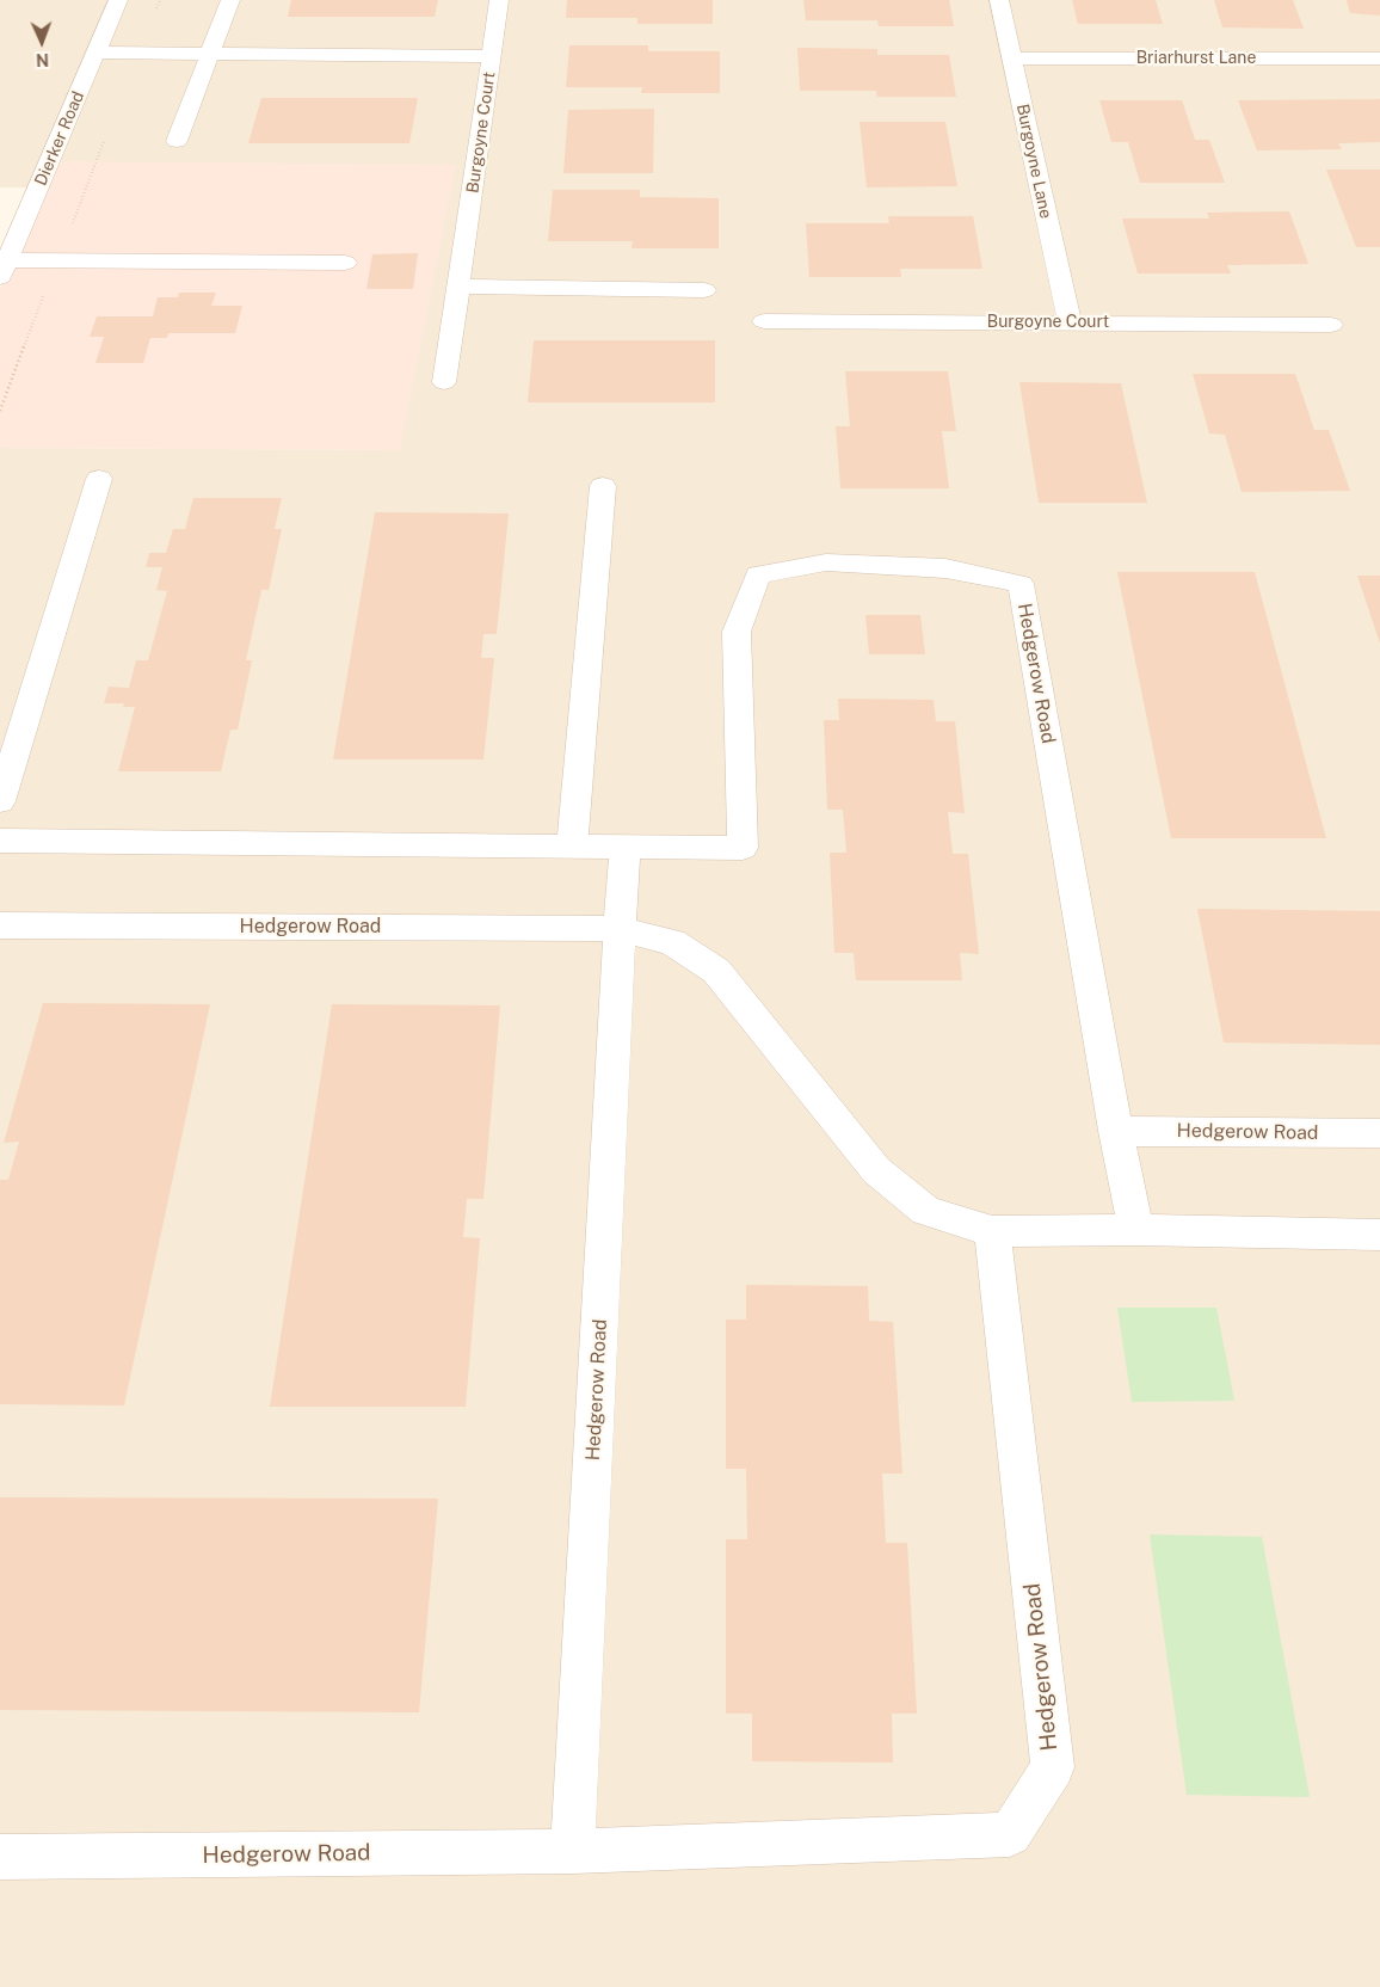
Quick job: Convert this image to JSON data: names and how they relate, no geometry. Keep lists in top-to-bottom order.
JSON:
{
  "streets": {
    "street": [
      "Briarhurst Lane",
      "Burgoyne Court",
      "Dierker Road",
      "Burgoyne Lane",
      "Hedgerow Road"
    ]
  },
  "crossings": [
    ["Briarhurst Lane", "Burgoyne Lane"],
    ["Burgoyne Court", "Dierker Road"],
    ["Burgoyne Court", "Burgoyne Lane"]
  ],
  "north": "bottom"
}
